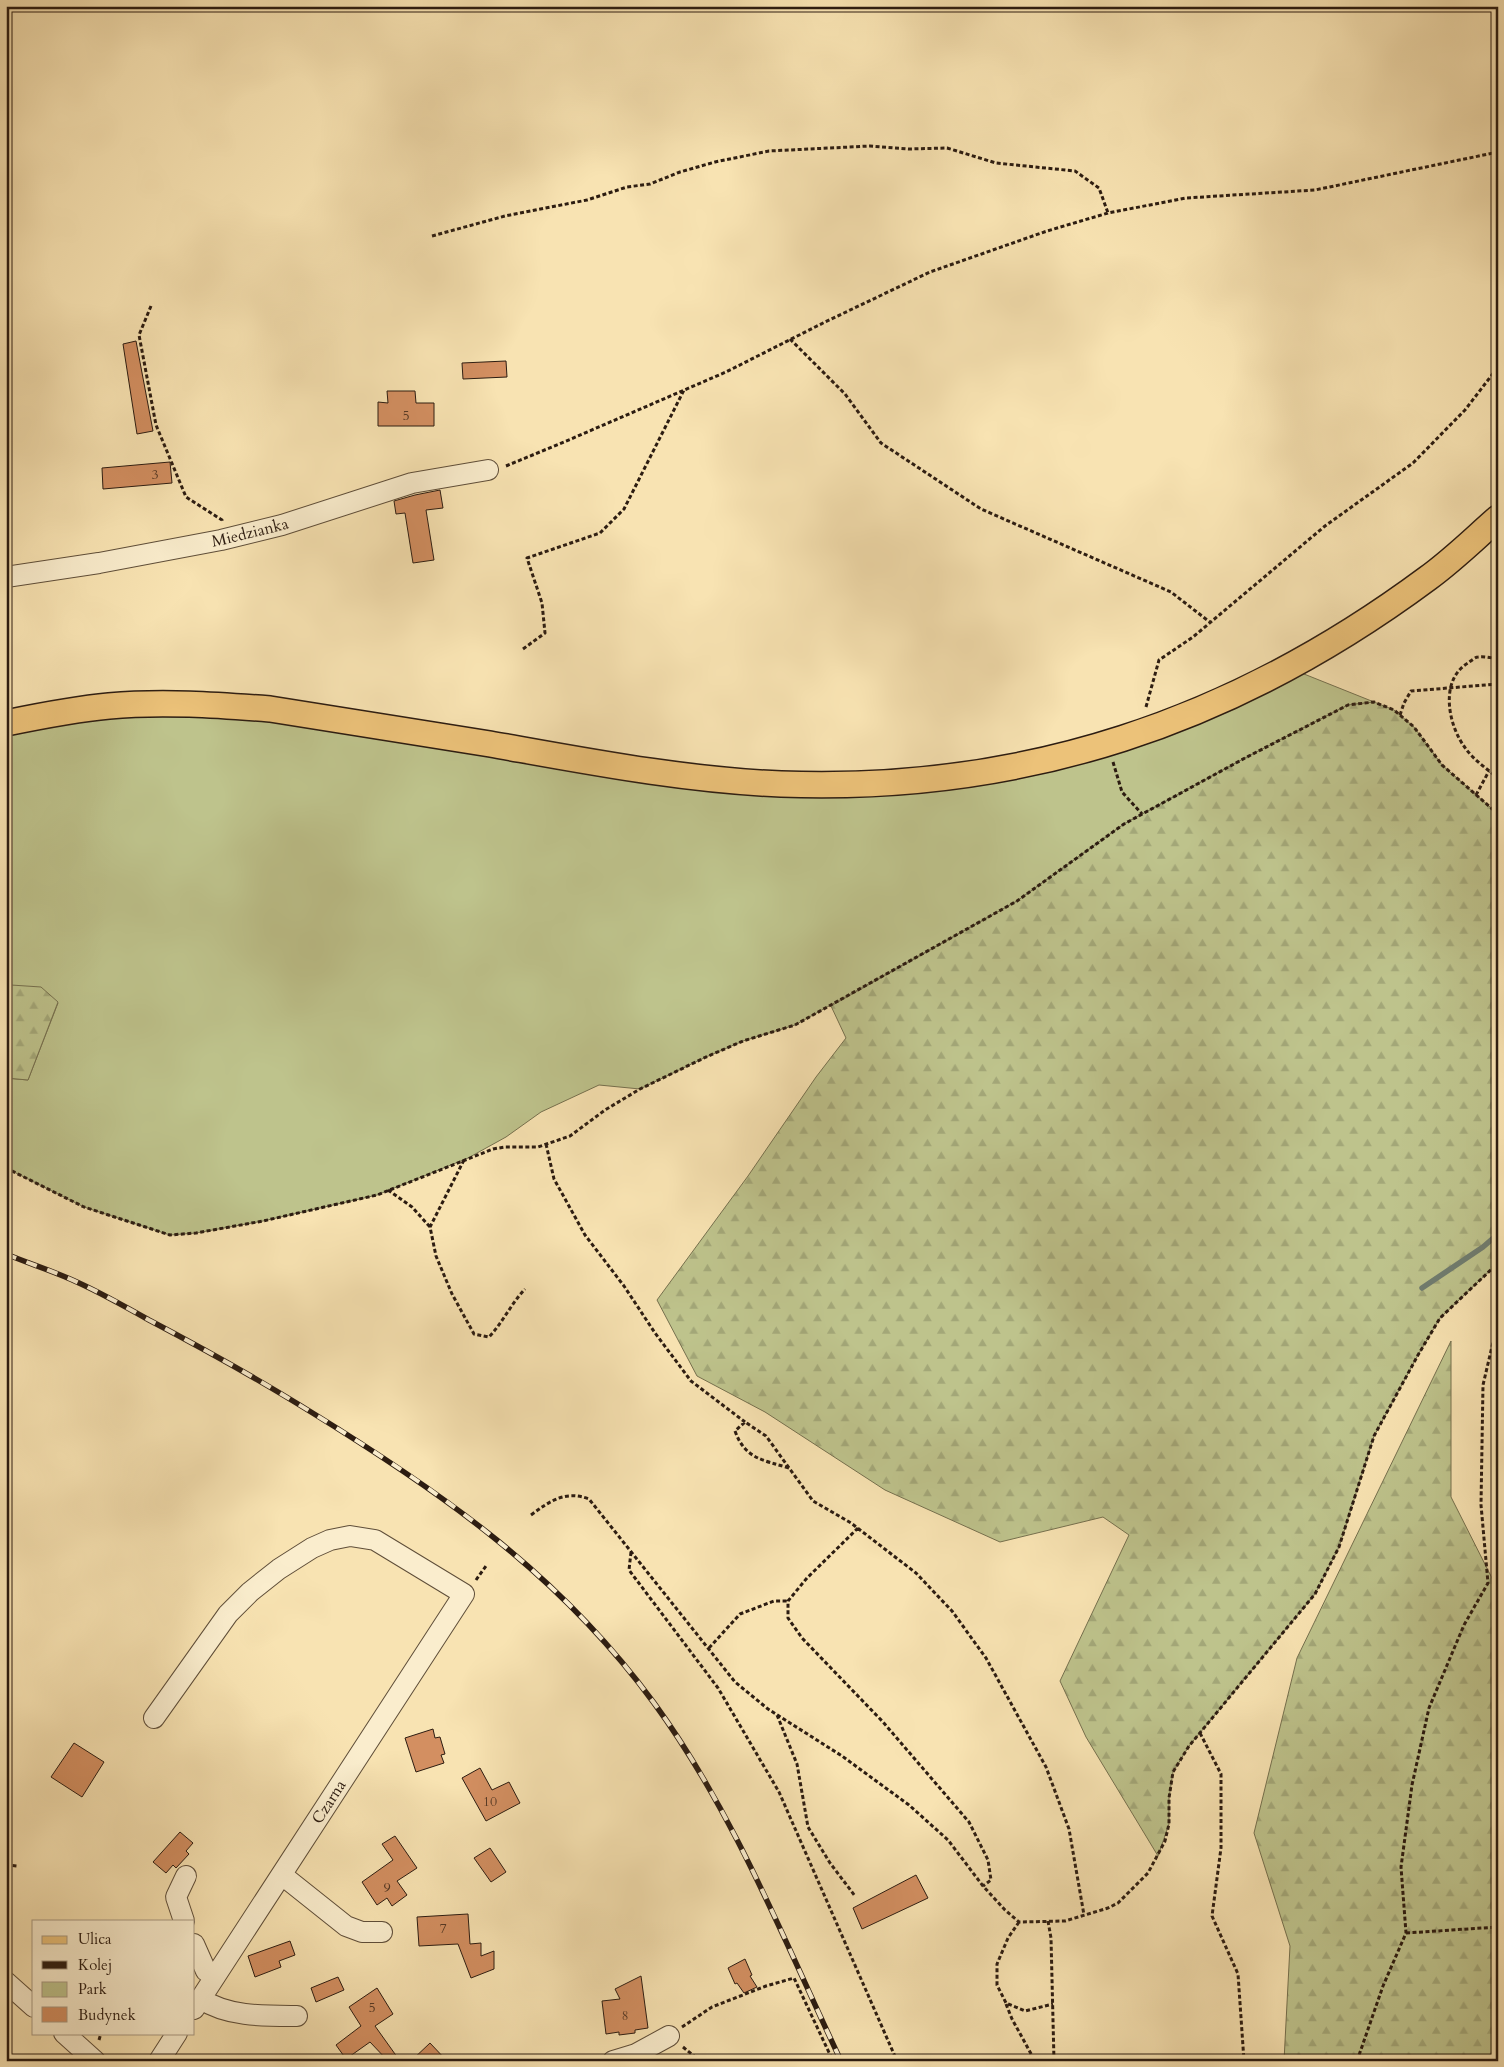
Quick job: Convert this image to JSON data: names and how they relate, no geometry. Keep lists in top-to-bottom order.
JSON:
{
  "streets": {
    "street": ["Miedzianka", "Czarna"]
  },
  "house_numbers": [
    "5",
    "3",
    "10",
    "9",
    "7",
    "5",
    "8"
  ],
  "legend": [
    "Ulica",
    "Kolej",
    "Park",
    "Budynek"
  ]
}
